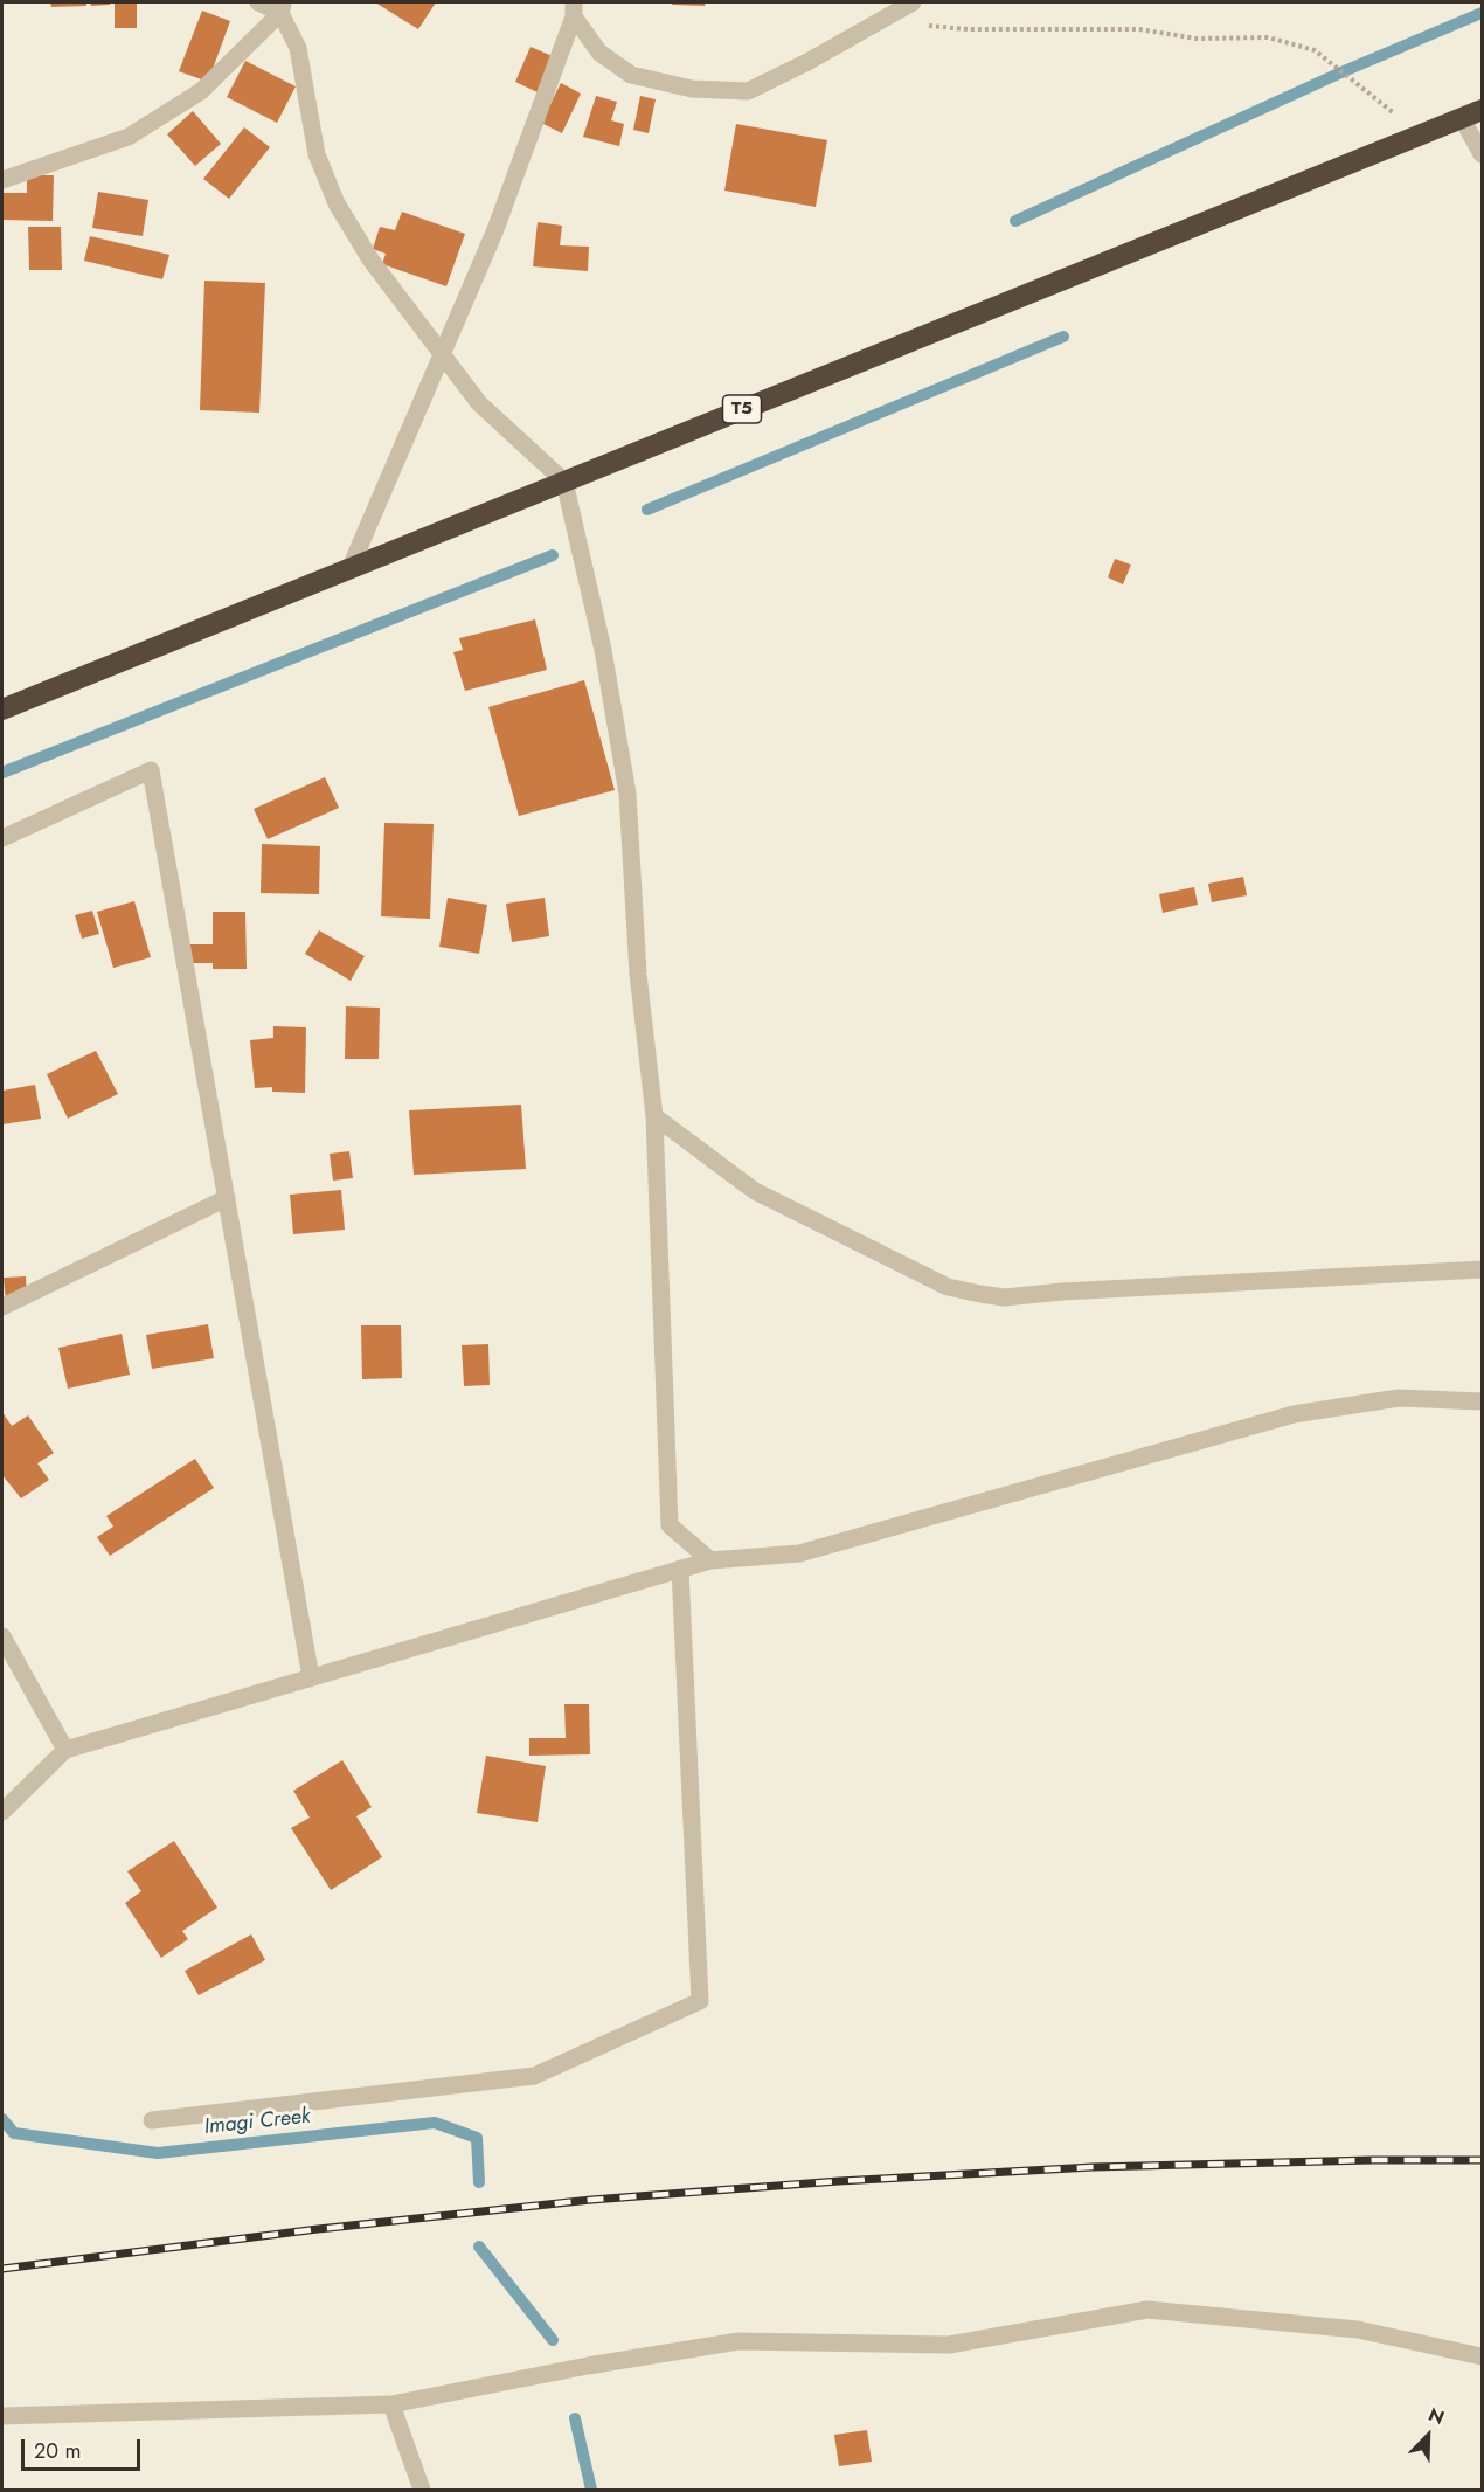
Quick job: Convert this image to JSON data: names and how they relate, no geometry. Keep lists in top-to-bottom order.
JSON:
{
  "streets": {
    "highway": ["T5"]
  },
  "water": ["Imagi Creek"],
  "scale_bar": "20 m",
  "north": "top right"
}
